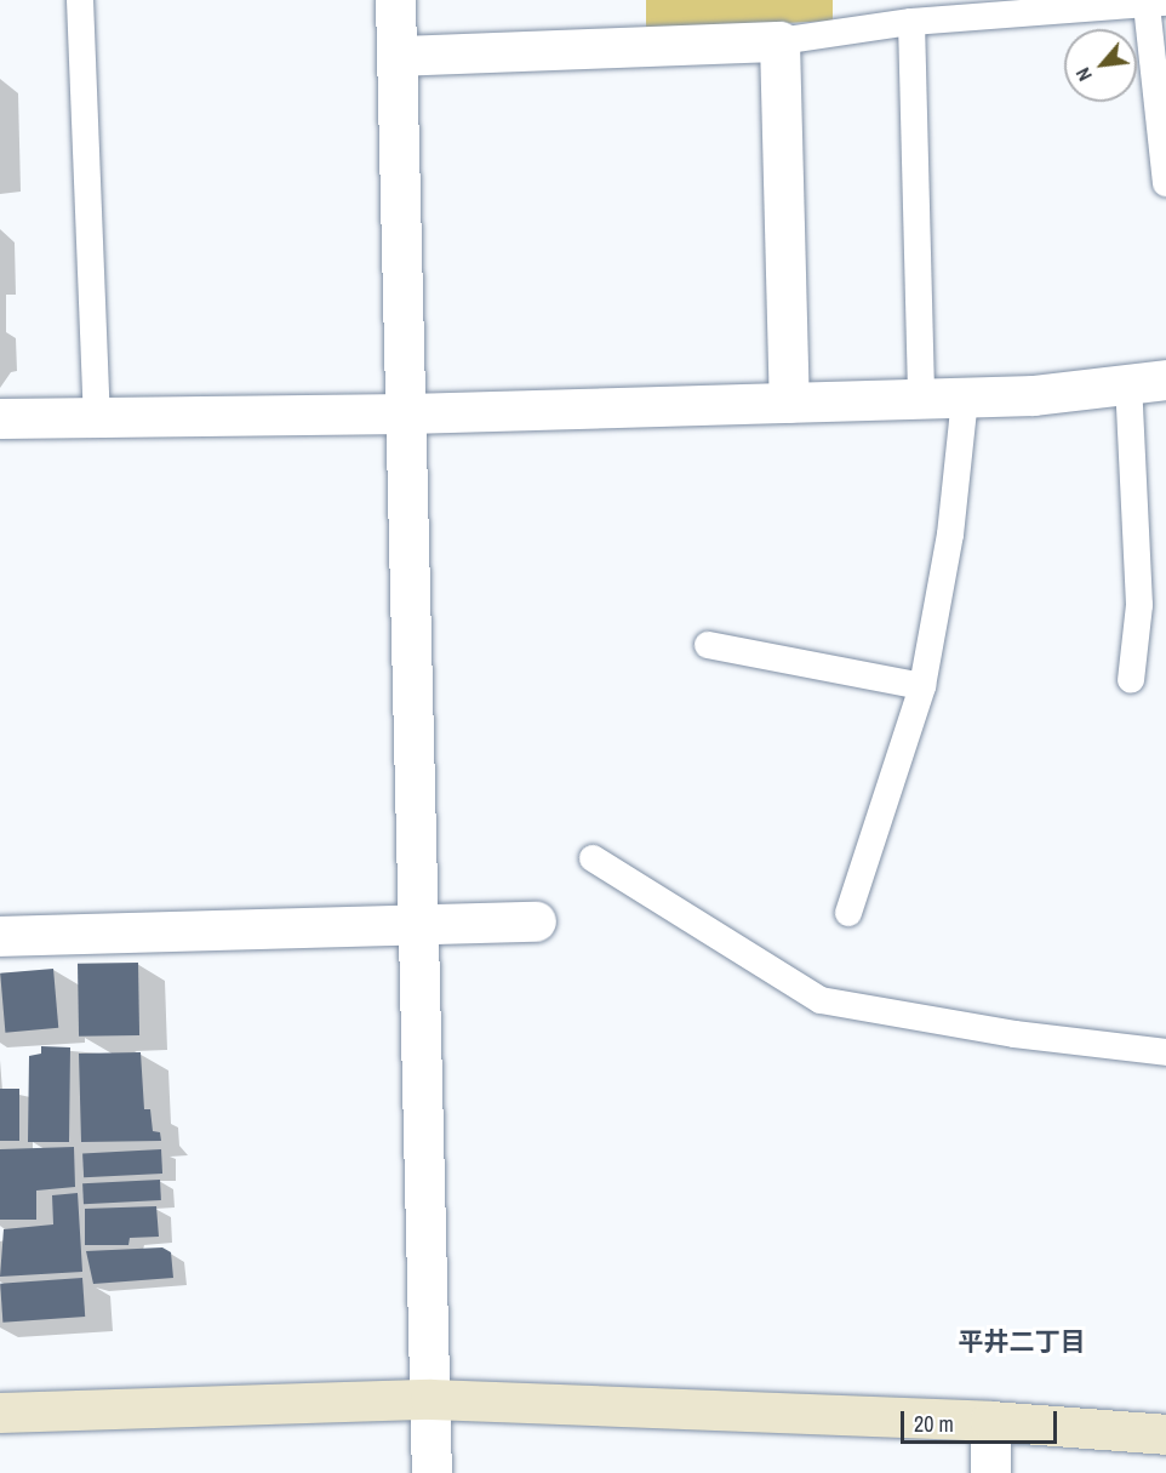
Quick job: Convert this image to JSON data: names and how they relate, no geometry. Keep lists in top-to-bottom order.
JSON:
{
  "districts": ["平井二丁目"],
  "scale_bar": "20 m",
  "north": "bottom left"
}
